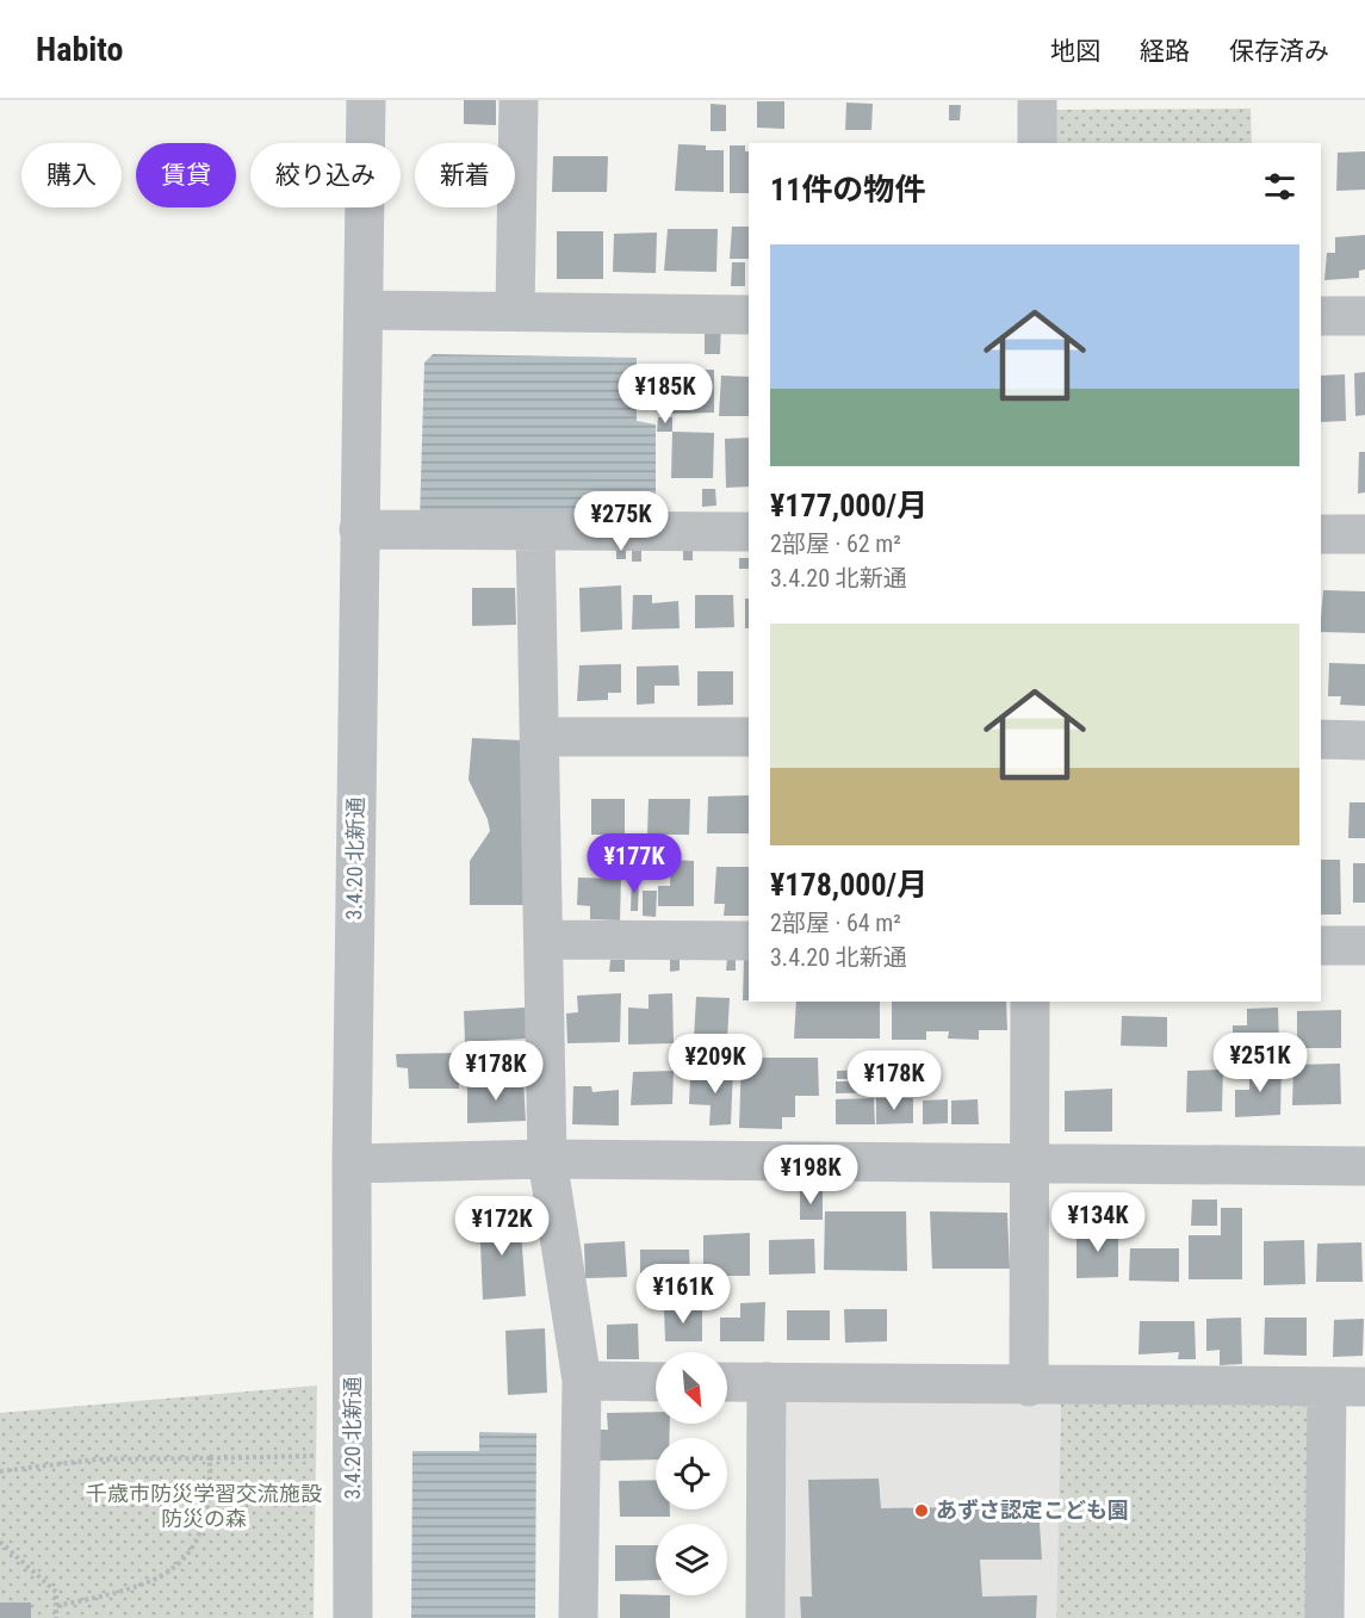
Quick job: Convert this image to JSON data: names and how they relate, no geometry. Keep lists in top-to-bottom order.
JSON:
{
  "streets": {
    "street": ["3.4.20 北新通"]
  },
  "parks": ["千歳市防災学習交流施設 防災の森"],
  "places": ["あずさ認定こども園"],
  "north": "bottom right",
  "page": {
    "header": "Habito",
    "nav": ["地図", "経路", "保存済み"],
    "chip": [
      "購入",
      "賃貸",
      "絞り込み",
      "新着"
    ],
    "heading": "11件の物件",
    "list": [
      {
        "name": "¥177,000/月",
        "note": "2部屋 · 62 m² · 3.4.20 北新通"
      },
      {
        "name": "¥178,000/月",
        "note": "2部屋 · 64 m² · 3.4.20 北新通"
      }
    ],
    "price": [
      "¥185K",
      "¥275K",
      "¥177K",
      "¥251K",
      "¥209K",
      "¥178K",
      "¥178K",
      "¥198K",
      "¥134K",
      "¥172K",
      "¥161K"
    ]
  }
}
